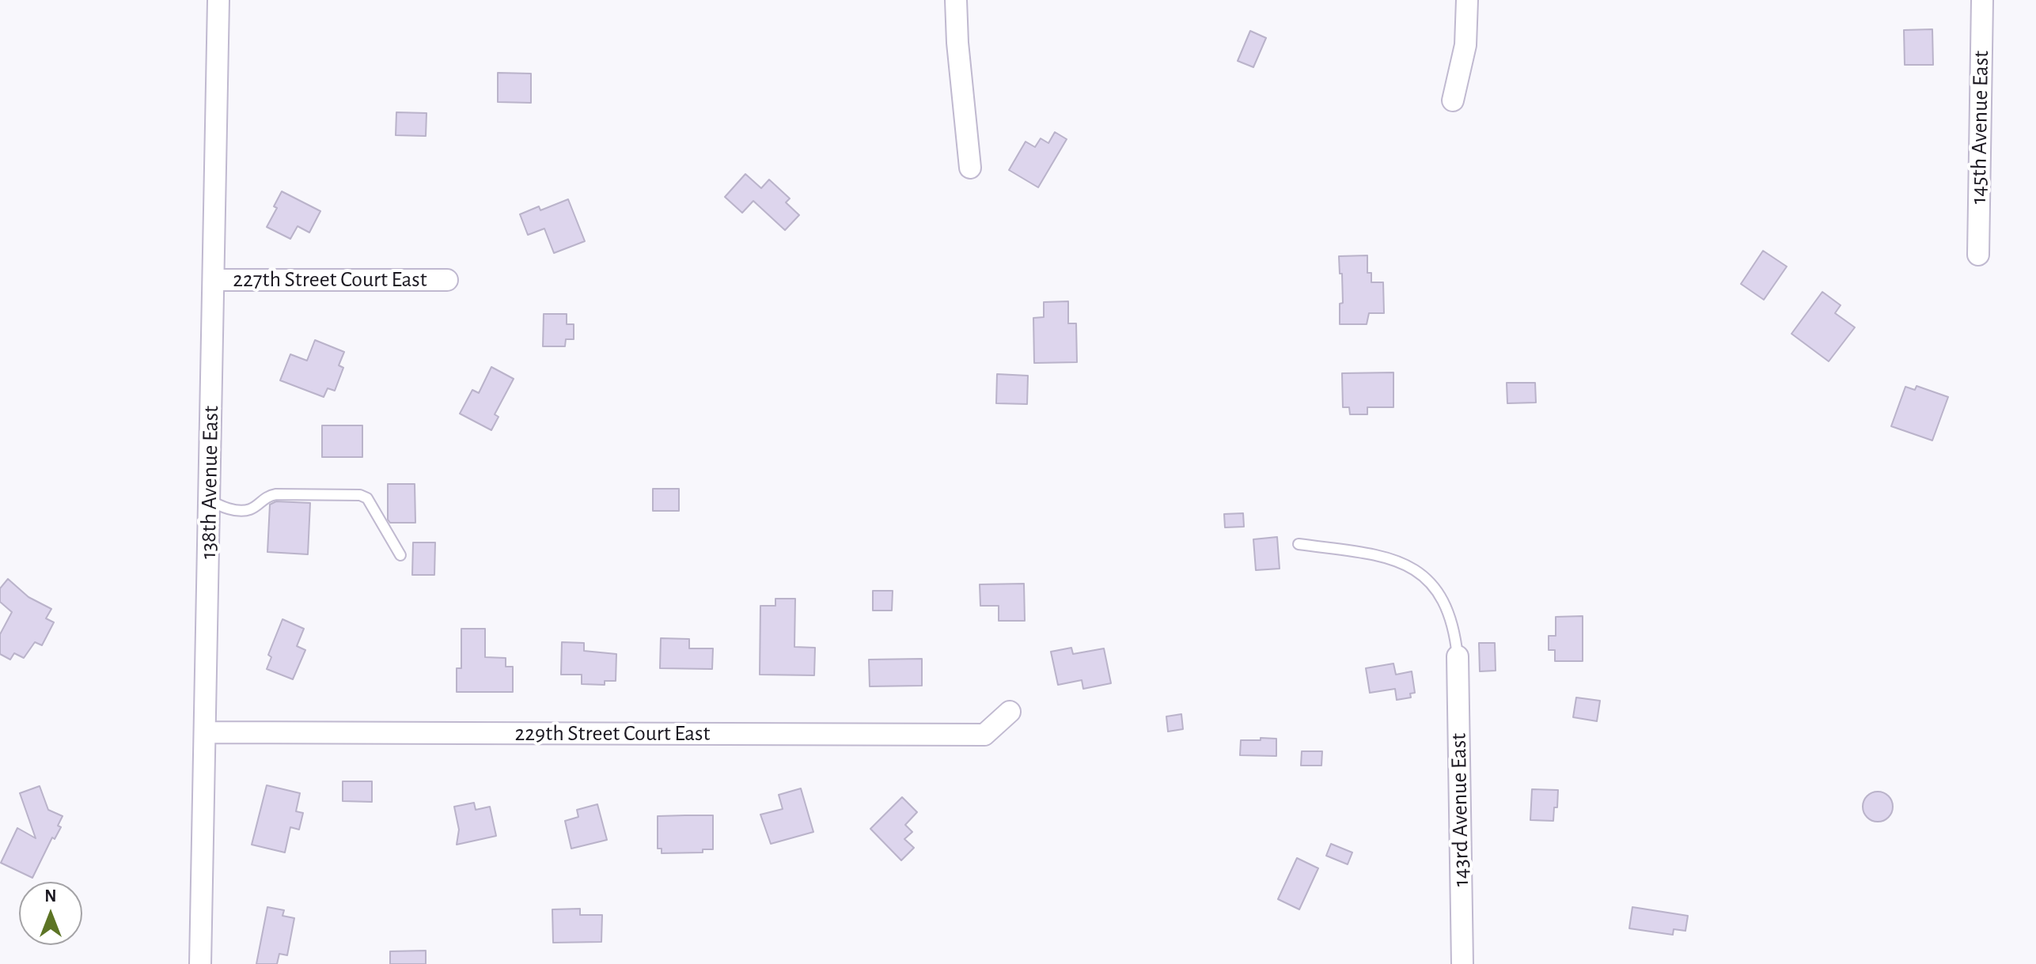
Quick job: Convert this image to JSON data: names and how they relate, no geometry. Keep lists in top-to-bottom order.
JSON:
{
  "streets": {
    "street": [
      "145th Avenue East",
      "227th Street Court East",
      "138th Avenue East",
      "229th Street Court East",
      "143rd Avenue East"
    ]
  },
  "crossings": [
    ["227th Street Court East", "138th Avenue East"],
    ["138th Avenue East", "229th Street Court East"]
  ],
  "north": "top"
}
